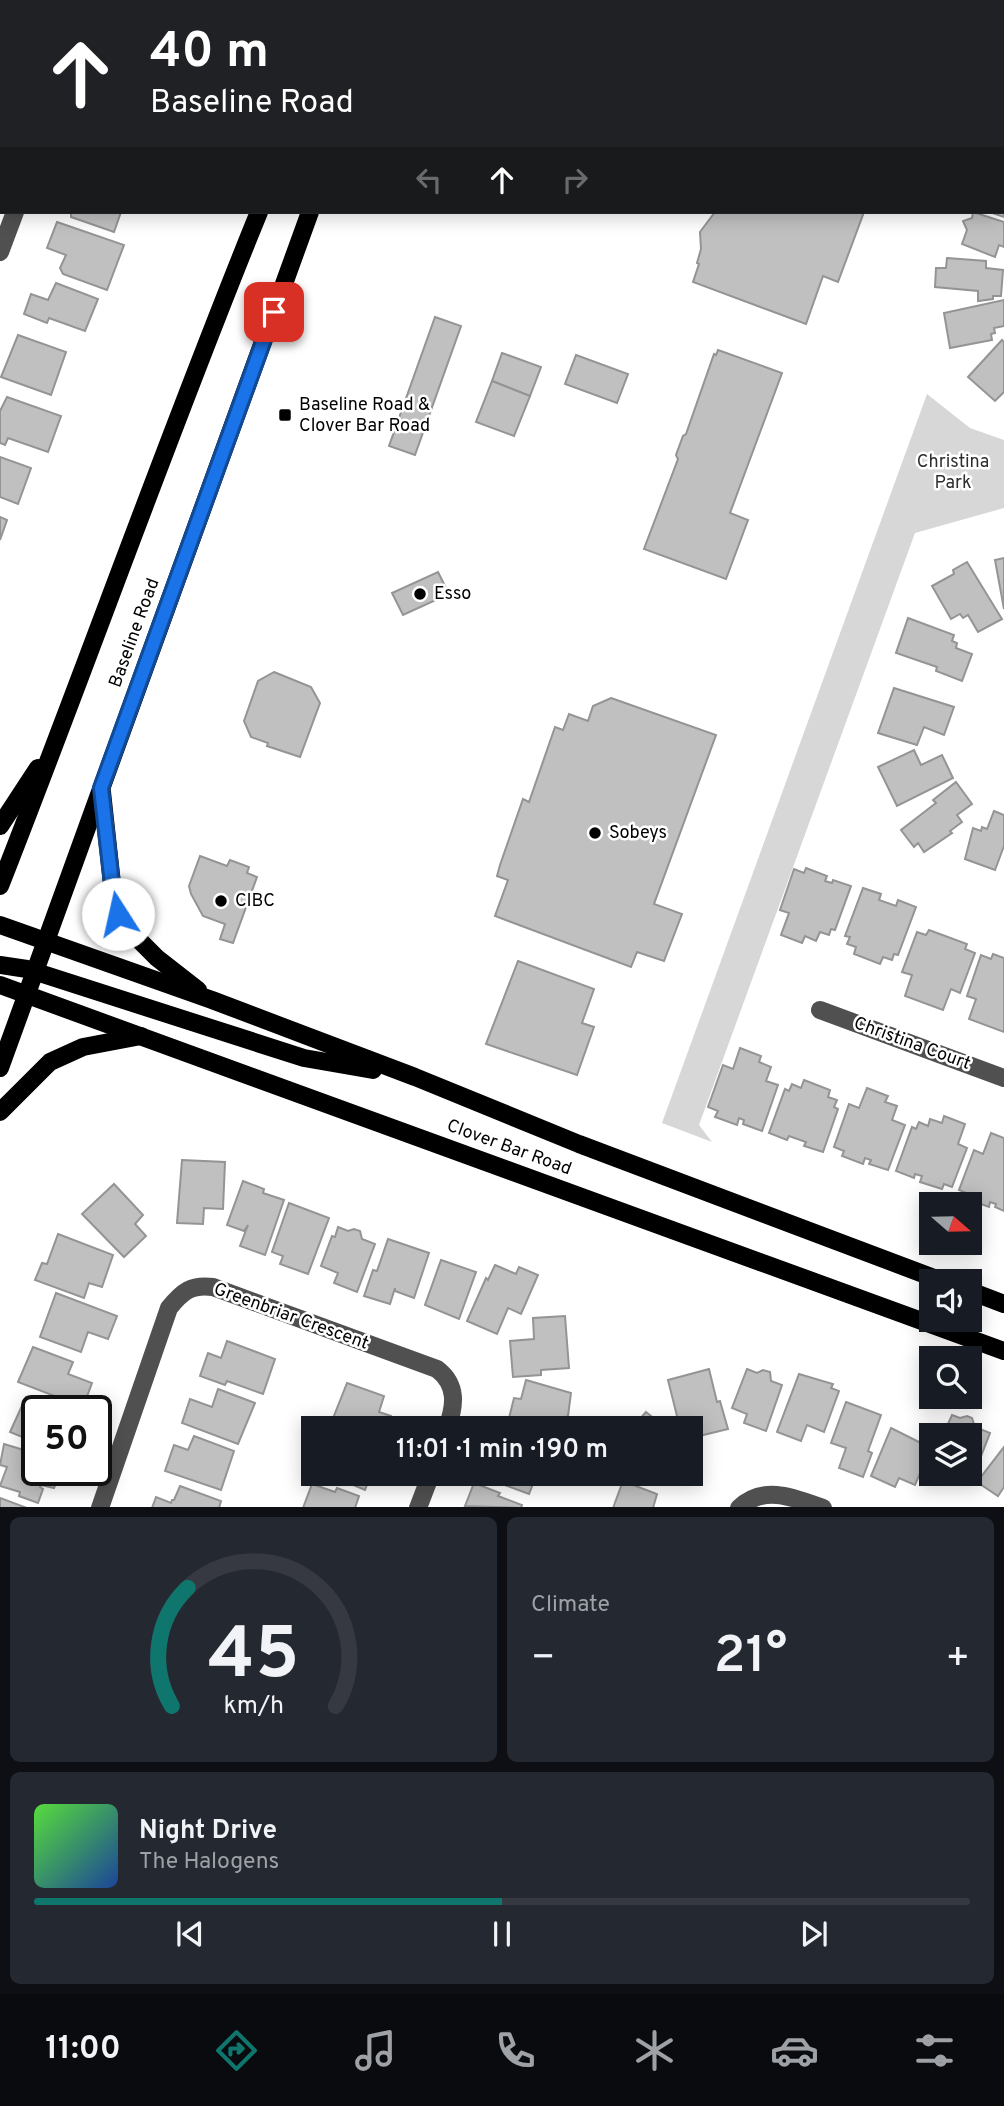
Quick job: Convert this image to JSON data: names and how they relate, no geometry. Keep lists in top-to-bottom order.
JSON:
{
  "streets": {
    "main road": ["Baseline Road", "Clover Bar Road"],
    "street": ["Christina Court", "Greenbriar Crescent"]
  },
  "crossings": [
    ["Baseline Road", "Clover Bar Road"]
  ],
  "parks": ["Christina Park"],
  "places": {
    "transit": ["Baseline Road & Clover Bar Road"],
    "other": ["Esso", "Sobeys", "CIBC"]
  },
  "north": "right",
  "page": {
    "turn": ["40 m", "Baseline Road"],
    "limit": "50",
    "trip": "11:01 · 1 min · 190 m",
    "tile": "Climate",
    "heat": ["−", "21°", "+"],
    "song": ["Night Drive", "The Halogens"],
    "tabs": "11:00",
    "gauge": ["45", "km/h"]
  }
}
